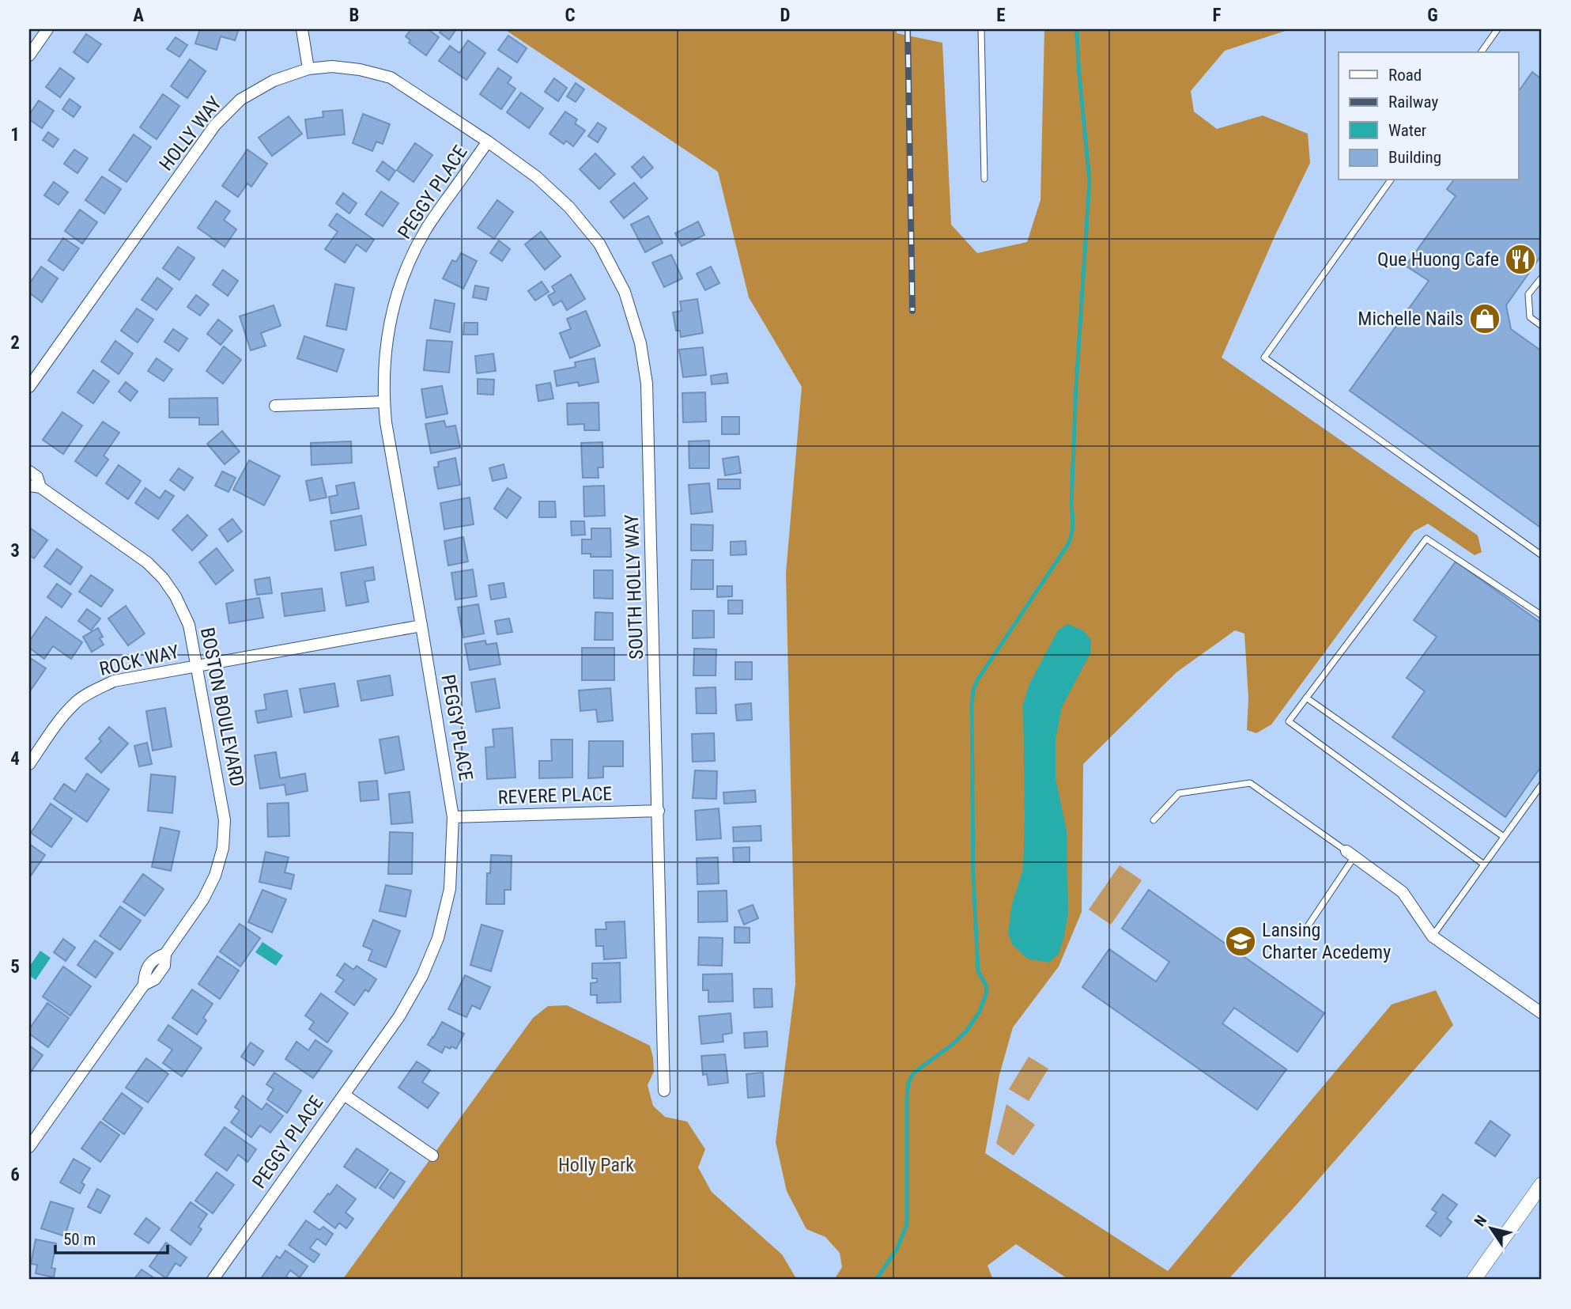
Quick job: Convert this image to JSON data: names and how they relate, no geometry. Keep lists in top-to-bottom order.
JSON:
{
  "streets": {
    "street": [
      "HOLLY WAY",
      "PEGGY PLACE",
      "SOUTH HOLLY WAY",
      "ROCK WAY",
      "BOSTON BOULEVARD",
      "REVERE PLACE"
    ]
  },
  "crossings": [
    ["HOLLY WAY", "PEGGY PLACE"],
    ["HOLLY WAY", "SOUTH HOLLY WAY"],
    ["PEGGY PLACE", "SOUTH HOLLY WAY"],
    ["PEGGY PLACE", "ROCK WAY"],
    ["PEGGY PLACE", "REVERE PLACE"],
    ["SOUTH HOLLY WAY", "REVERE PLACE"],
    ["ROCK WAY", "BOSTON BOULEVARD"]
  ],
  "parks": ["Holly Park"],
  "places": {
    "restaurant": ["Que Huong Cafe"],
    "shop": ["Michelle Nails"],
    "school or university": ["Lansing Charter Acedemy"]
  },
  "legend": [
    "Road",
    "Railway",
    "Water",
    "Building"
  ],
  "scale_bar": "50 m",
  "north": "top left",
  "grid": {
    "columns": [
      "A",
      "B",
      "C",
      "D",
      "E",
      "F",
      "G"
    ],
    "rows": [
      "1",
      "2",
      "3",
      "4",
      "5",
      "6"
    ]
  }
}
